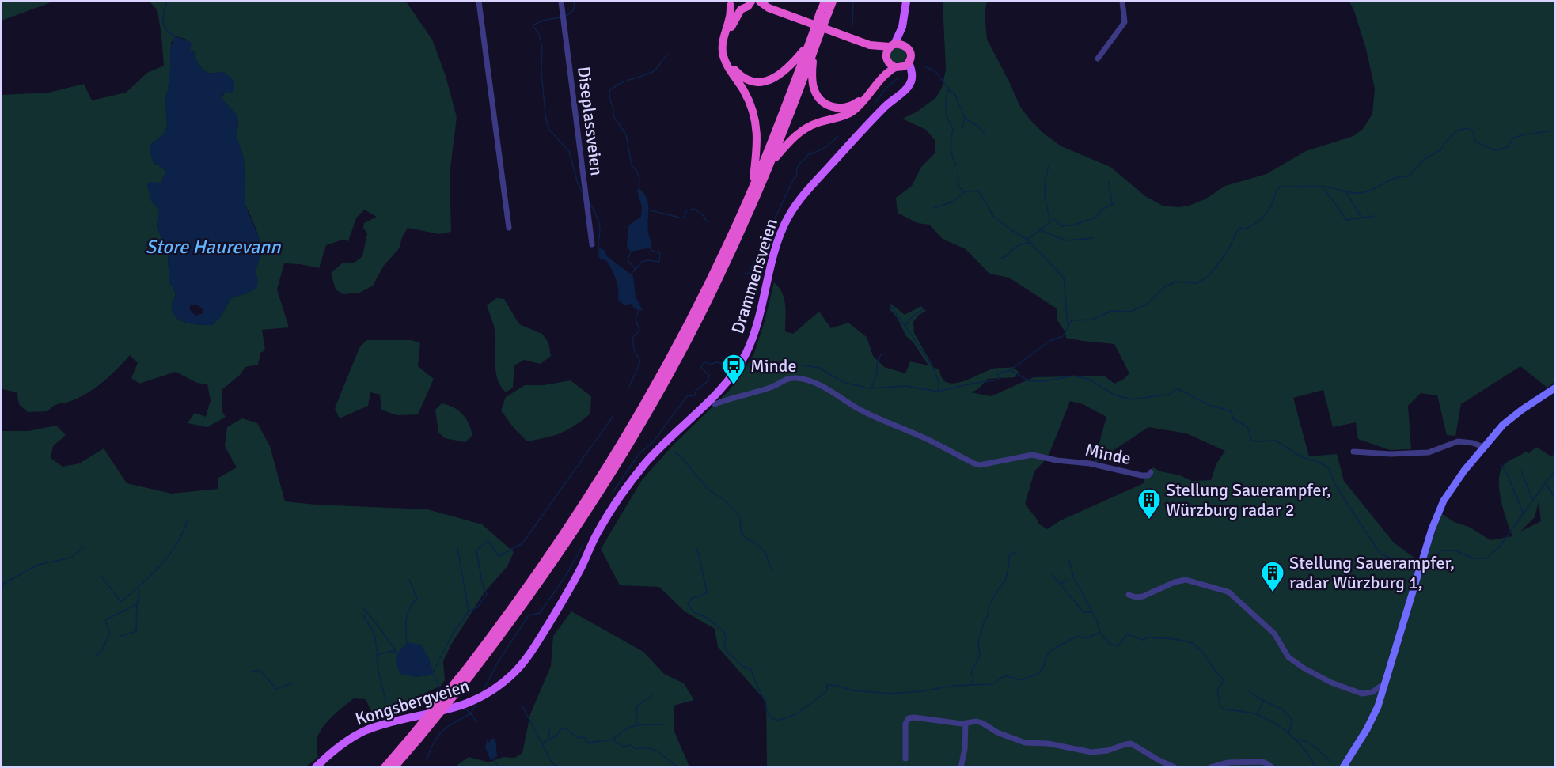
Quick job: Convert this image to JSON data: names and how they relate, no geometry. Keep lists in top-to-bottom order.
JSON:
{
  "streets": {
    "main road": ["Drammensveien", "Kongsbergveien"],
    "street": ["Diseplassveien", "Minde"]
  },
  "crossings": [
    ["Drammensveien", "Minde"],
    ["Drammensveien", "Kongsbergveien"]
  ],
  "water": ["Store Haurevann"],
  "places": {
    "bus stop": ["Minde"],
    "building": ["Stellung Sauerampfer, Würzburg radar 2", "Stellung Sauerampfer, radar Würzburg 1,"]
  }
}
